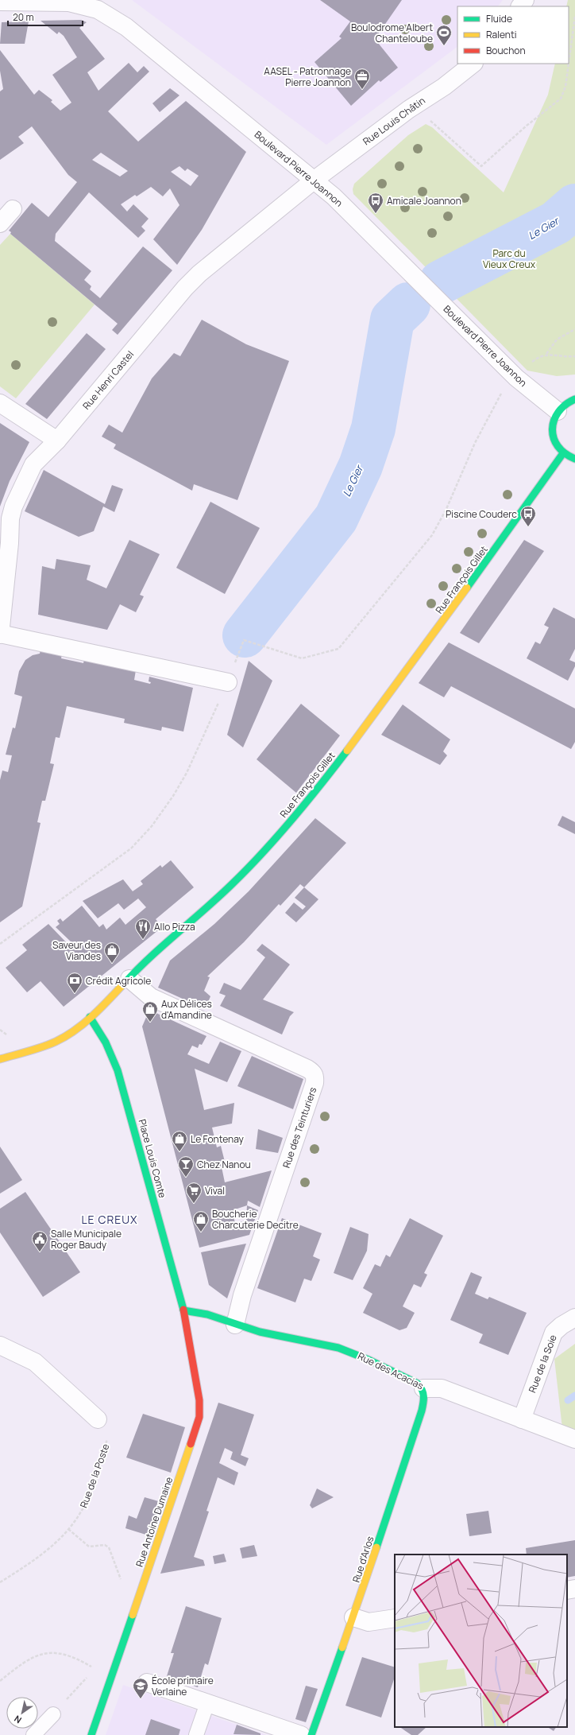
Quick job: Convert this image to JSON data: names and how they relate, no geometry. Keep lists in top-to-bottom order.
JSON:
{
  "streets": {
    "main road": [
      "Rue François Gillet",
      "Place Louis Comte",
      "Rue des Acacias",
      "Rue Antoine Dumaine",
      "Rue d'Arlos"
    ],
    "street": [
      "Rue Louis Châtin",
      "Boulevard Pierre Joannon",
      "Rue Henri Castel",
      "Rue des Teinturiers",
      "Rue de la Soie"
    ],
    "path": ["Rue de la Poste"]
  },
  "crossings": [
    ["Rue Louis Châtin", "Boulevard Pierre Joannon"],
    ["Rue Louis Châtin", "Rue Henri Castel"],
    ["Boulevard Pierre Joannon", "Rue Henri Castel"],
    ["Rue François Gillet", "Rue des Teinturiers"],
    ["Rue François Gillet", "Place Louis Comte"],
    ["Rue des Teinturiers", "Rue des Acacias"],
    ["Place Louis Comte", "Rue des Acacias"],
    ["Place Louis Comte", "Rue Antoine Dumaine"],
    ["Rue de la Soie", "Rue des Acacias"],
    ["Rue des Acacias", "Rue Antoine Dumaine"],
    ["Rue des Acacias", "Rue d'Arlos"]
  ],
  "districts": ["LE CREUX"],
  "water": ["Le Gier"],
  "parks": ["Parc du Vieux Creux"],
  "places": {
    "sports": ["Boulodrome Albert Chanteloube"],
    "office": ["AASEL - Patronnage Pierre Joannon"],
    "bus stop": ["Amicale Joannon", "Piscine Couderc"],
    "restaurant": ["Allo Pizza"],
    "shop": [
      "Saveur des Viandes",
      "Aux Délices d'Amandine",
      "Le Fontenay",
      "Boucherie Charcuterie Decitre"
    ],
    "bank": ["Crédit Agricole"],
    "bar": ["Chez Nanou"],
    "supermarket": ["Vival"],
    "public building": ["Salle Municipale Roger Baudy"],
    "school or university": ["École primaire Verlaine"]
  },
  "legend": ["Fluide", "Ralenti", "Bouchon"],
  "scale_bar": "20 m",
  "north": "bottom left"
}
